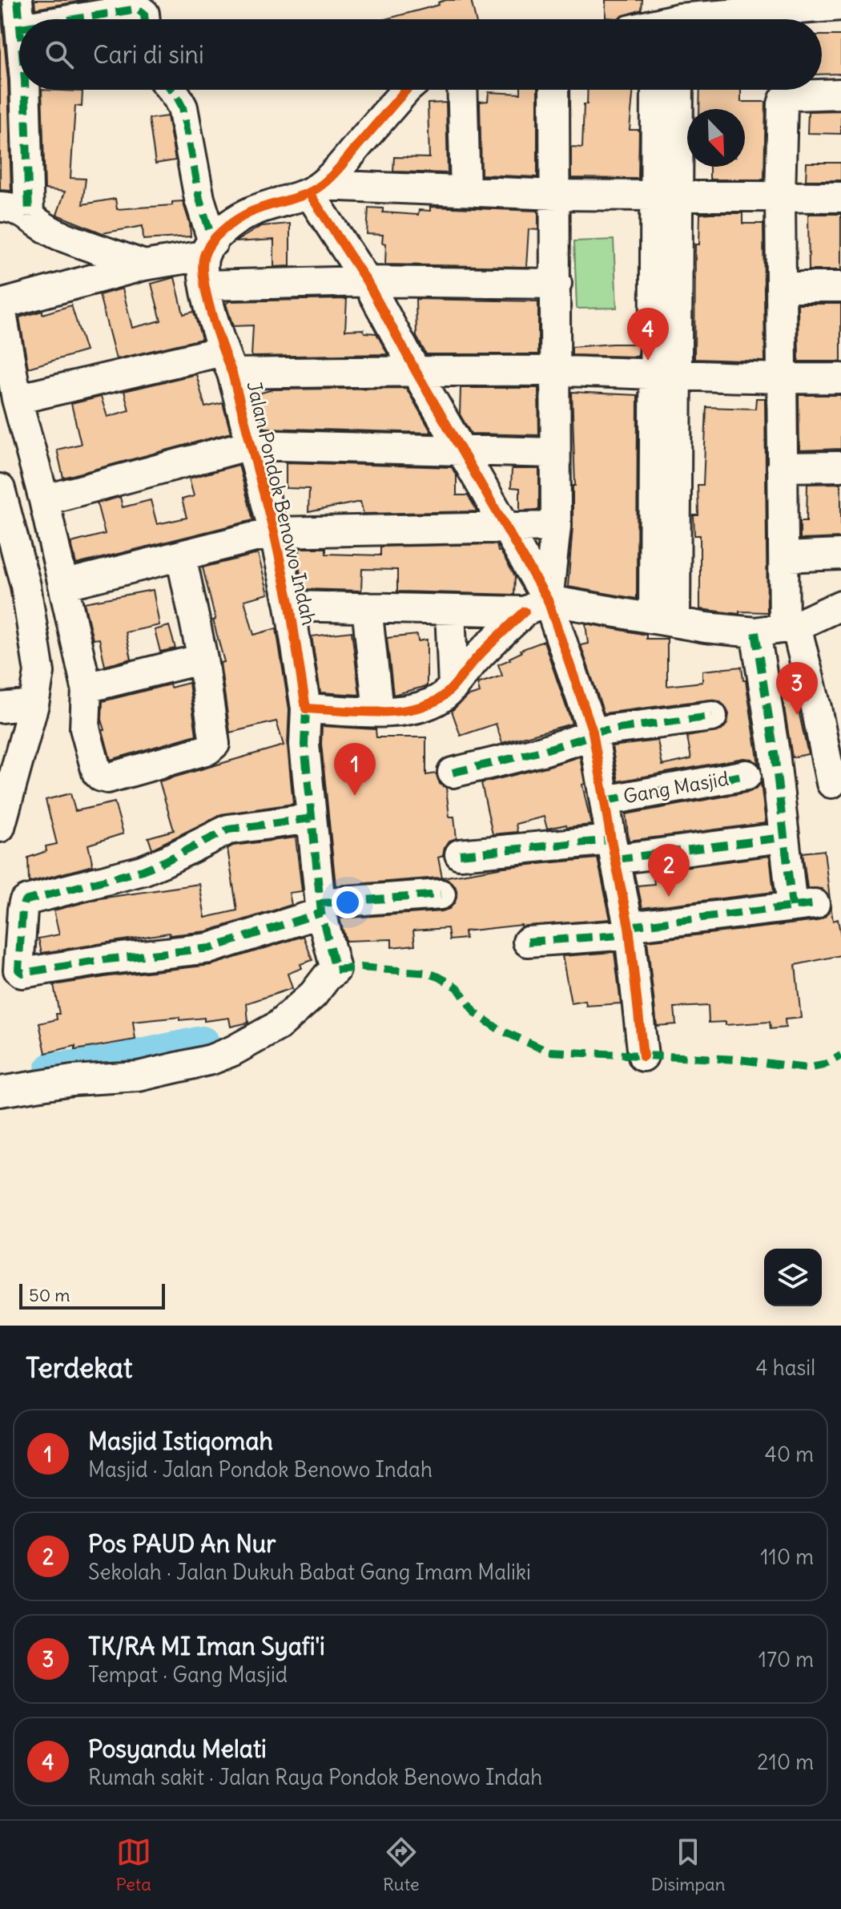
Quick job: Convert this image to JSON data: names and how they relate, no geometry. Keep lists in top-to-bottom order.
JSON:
{
  "streets": {
    "street": ["Jalan Pondok Benowo Indah", "Gang Masjid"]
  },
  "scale_bar": "50 m",
  "north": "bottom right",
  "page": {
    "search": "Cari di sini",
    "pins": [
      "4",
      "3",
      "1",
      "2"
    ],
    "scale": "50 m",
    "heading": ["Terdekat", "4 hasil"],
    "list": [
      {
        "mark": "1",
        "name": "Masjid Istiqomah",
        "note": "Masjid · Jalan Pondok Benowo Indah",
        "value": "40 m"
      },
      {
        "mark": "2",
        "name": "Pos PAUD An Nur",
        "note": "Sekolah · Jalan Dukuh Babat Gang Imam Maliki",
        "value": "110 m"
      },
      {
        "mark": "3",
        "name": "TK/RA MI Iman Syafi'i",
        "note": "Tempat · Gang Masjid",
        "value": "170 m"
      },
      {
        "mark": "4",
        "name": "Posyandu Melati",
        "note": "Rumah sakit · Jalan Raya Pondok Benowo Indah",
        "value": "210 m"
      }
    ],
    "nav": ["Peta", "Rute", "Disimpan"]
  }
}
